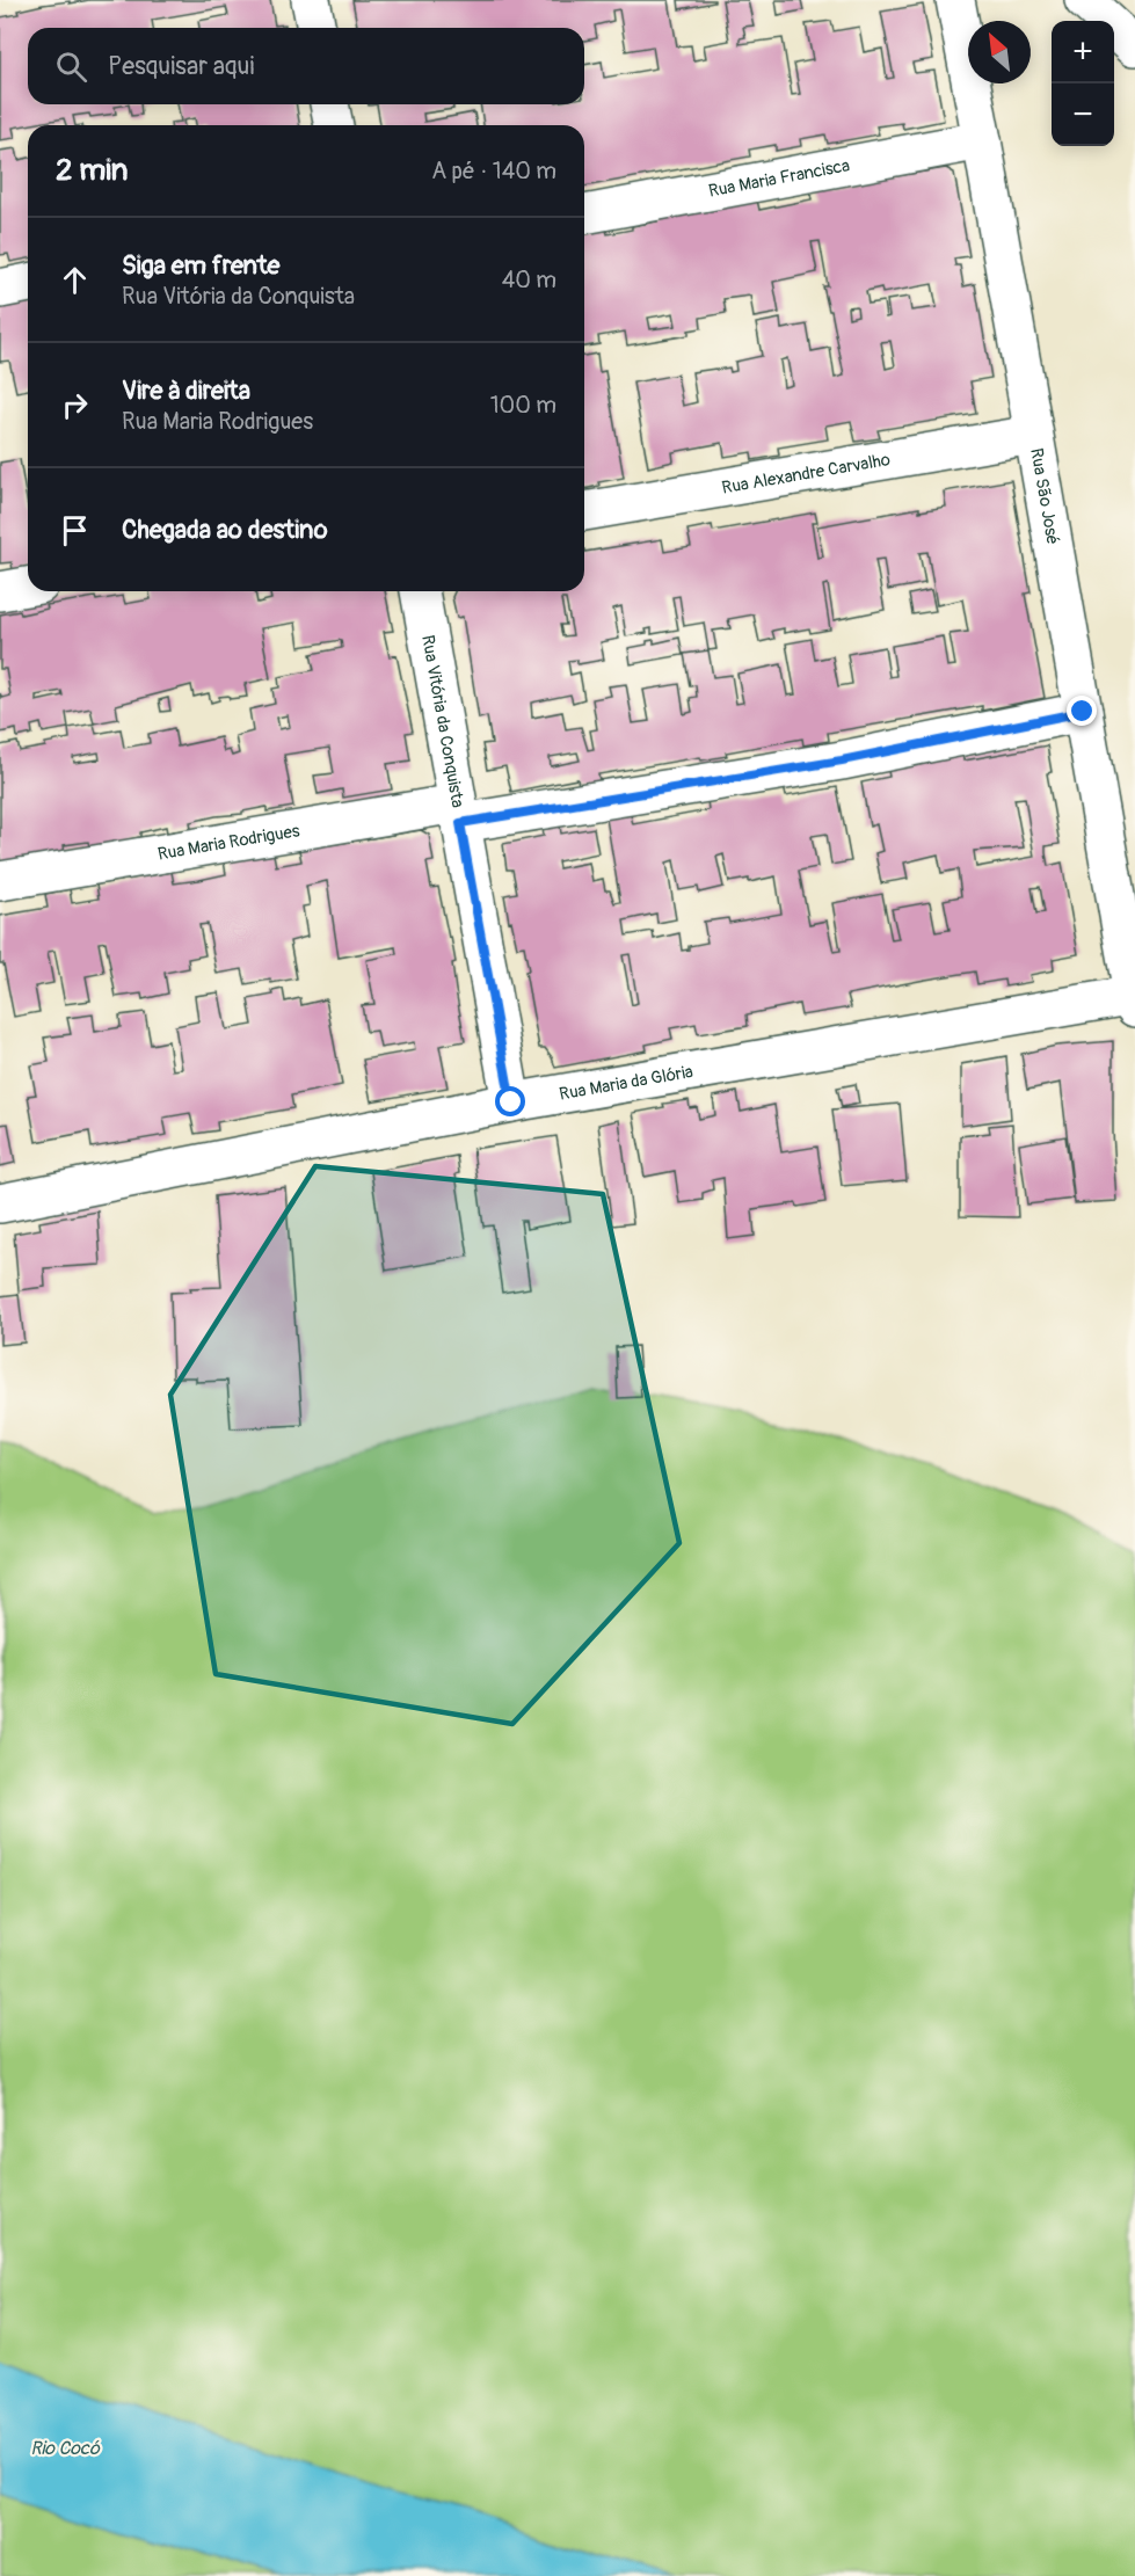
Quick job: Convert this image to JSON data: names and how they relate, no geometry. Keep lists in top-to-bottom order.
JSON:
{
  "streets": {
    "street": [
      "Rua Maria Francisca",
      "Rua Alexandre Carvalho",
      "Rua São José",
      "Rua Vitória da Conquista",
      "Rua Maria Rodrigues",
      "Rua Maria da Glória"
    ]
  },
  "crossings": [
    ["Rua Maria Francisca", "Rua São José"],
    ["Rua Alexandre Carvalho", "Rua São José"],
    ["Rua São José", "Rua Maria Rodrigues"],
    ["Rua São José", "Rua Maria da Glória"],
    ["Rua Vitória da Conquista", "Rua Maria Rodrigues"],
    ["Rua Vitória da Conquista", "Rua Maria da Glória"]
  ],
  "water": ["Rio Cocó"],
  "north": "top left",
  "page": {
    "map_buttons": ["+", "−"],
    "search": "Pesquisar aqui",
    "heading": ["2 min", "A pé · 140 m"],
    "list": [
      ["Siga em frente", "Rua Vitória da Conquista", "40 m"],
      ["Vire à direita", "Rua Maria Rodrigues", "100 m"],
      "Chegada ao destino"
    ]
  }
}
